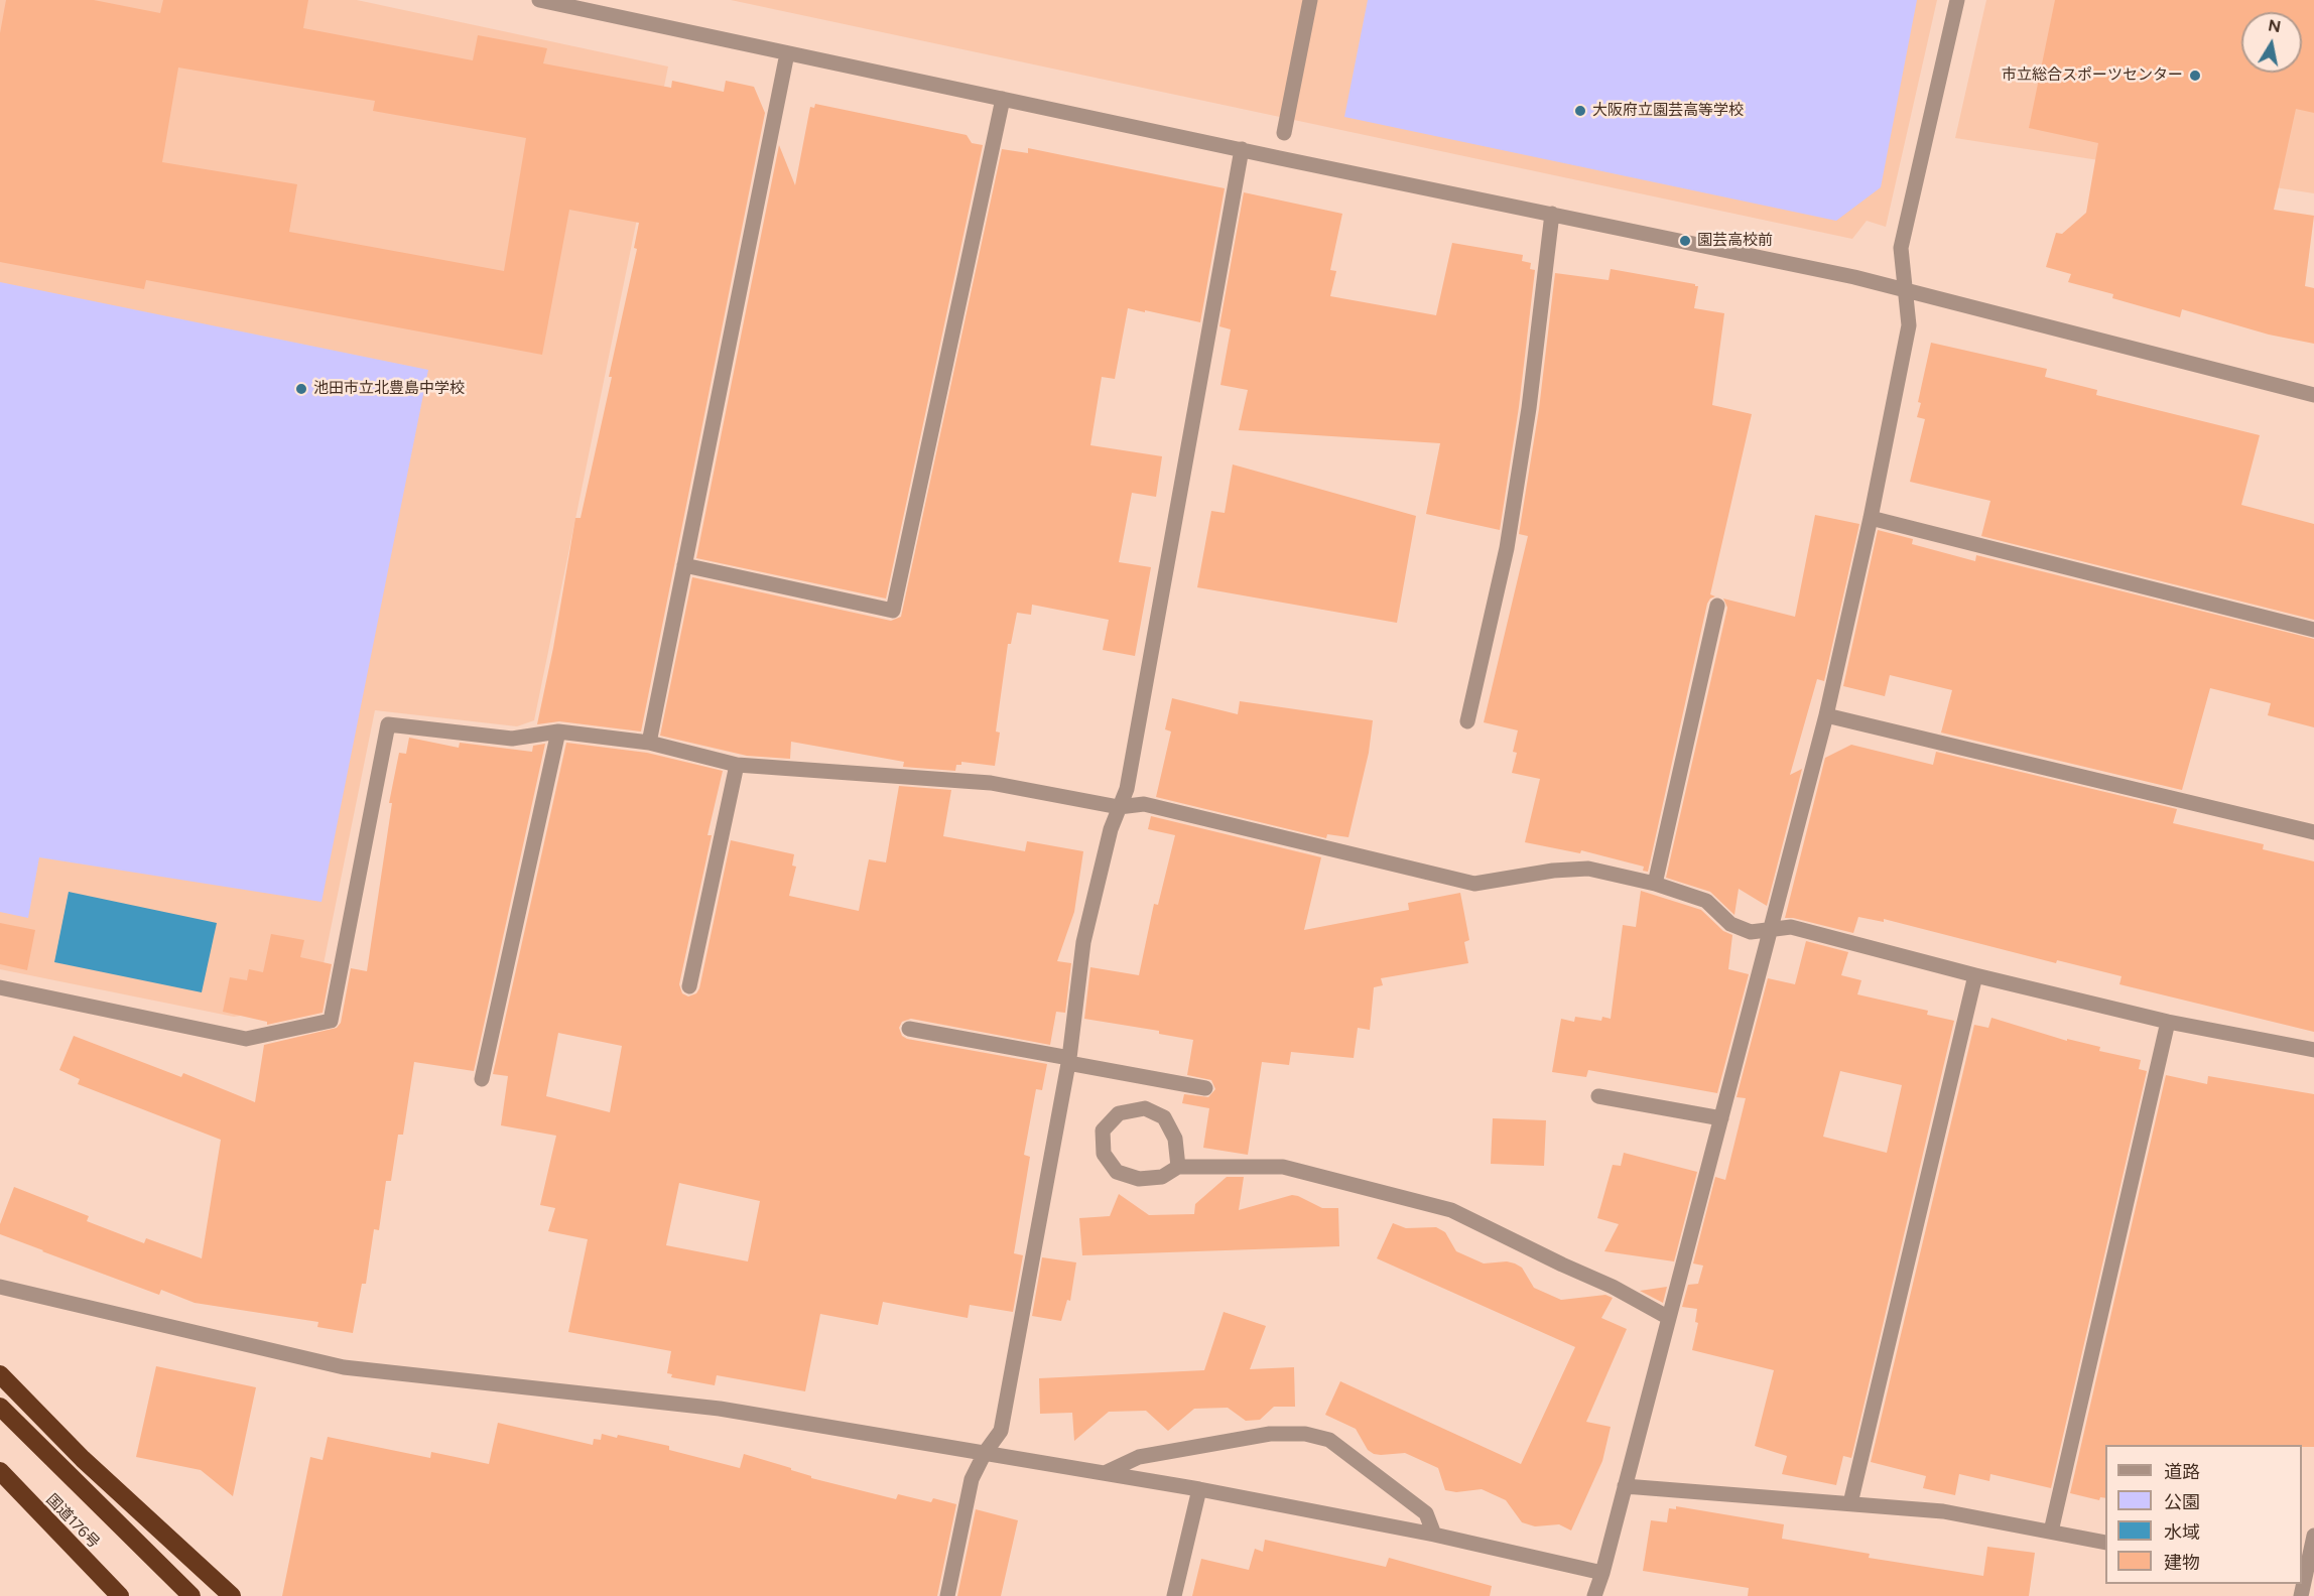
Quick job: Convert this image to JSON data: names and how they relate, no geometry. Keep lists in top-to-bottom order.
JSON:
{
  "streets": {
    "highway": ["国道176号"]
  },
  "places": [
    "市立総合スポーツセンター",
    "大阪府立園芸高等学校",
    "園芸高校前",
    "池田市立北豊島中学校"
  ],
  "legend": [
    "道路",
    "公園",
    "水域",
    "建物"
  ],
  "north": "top"
}
